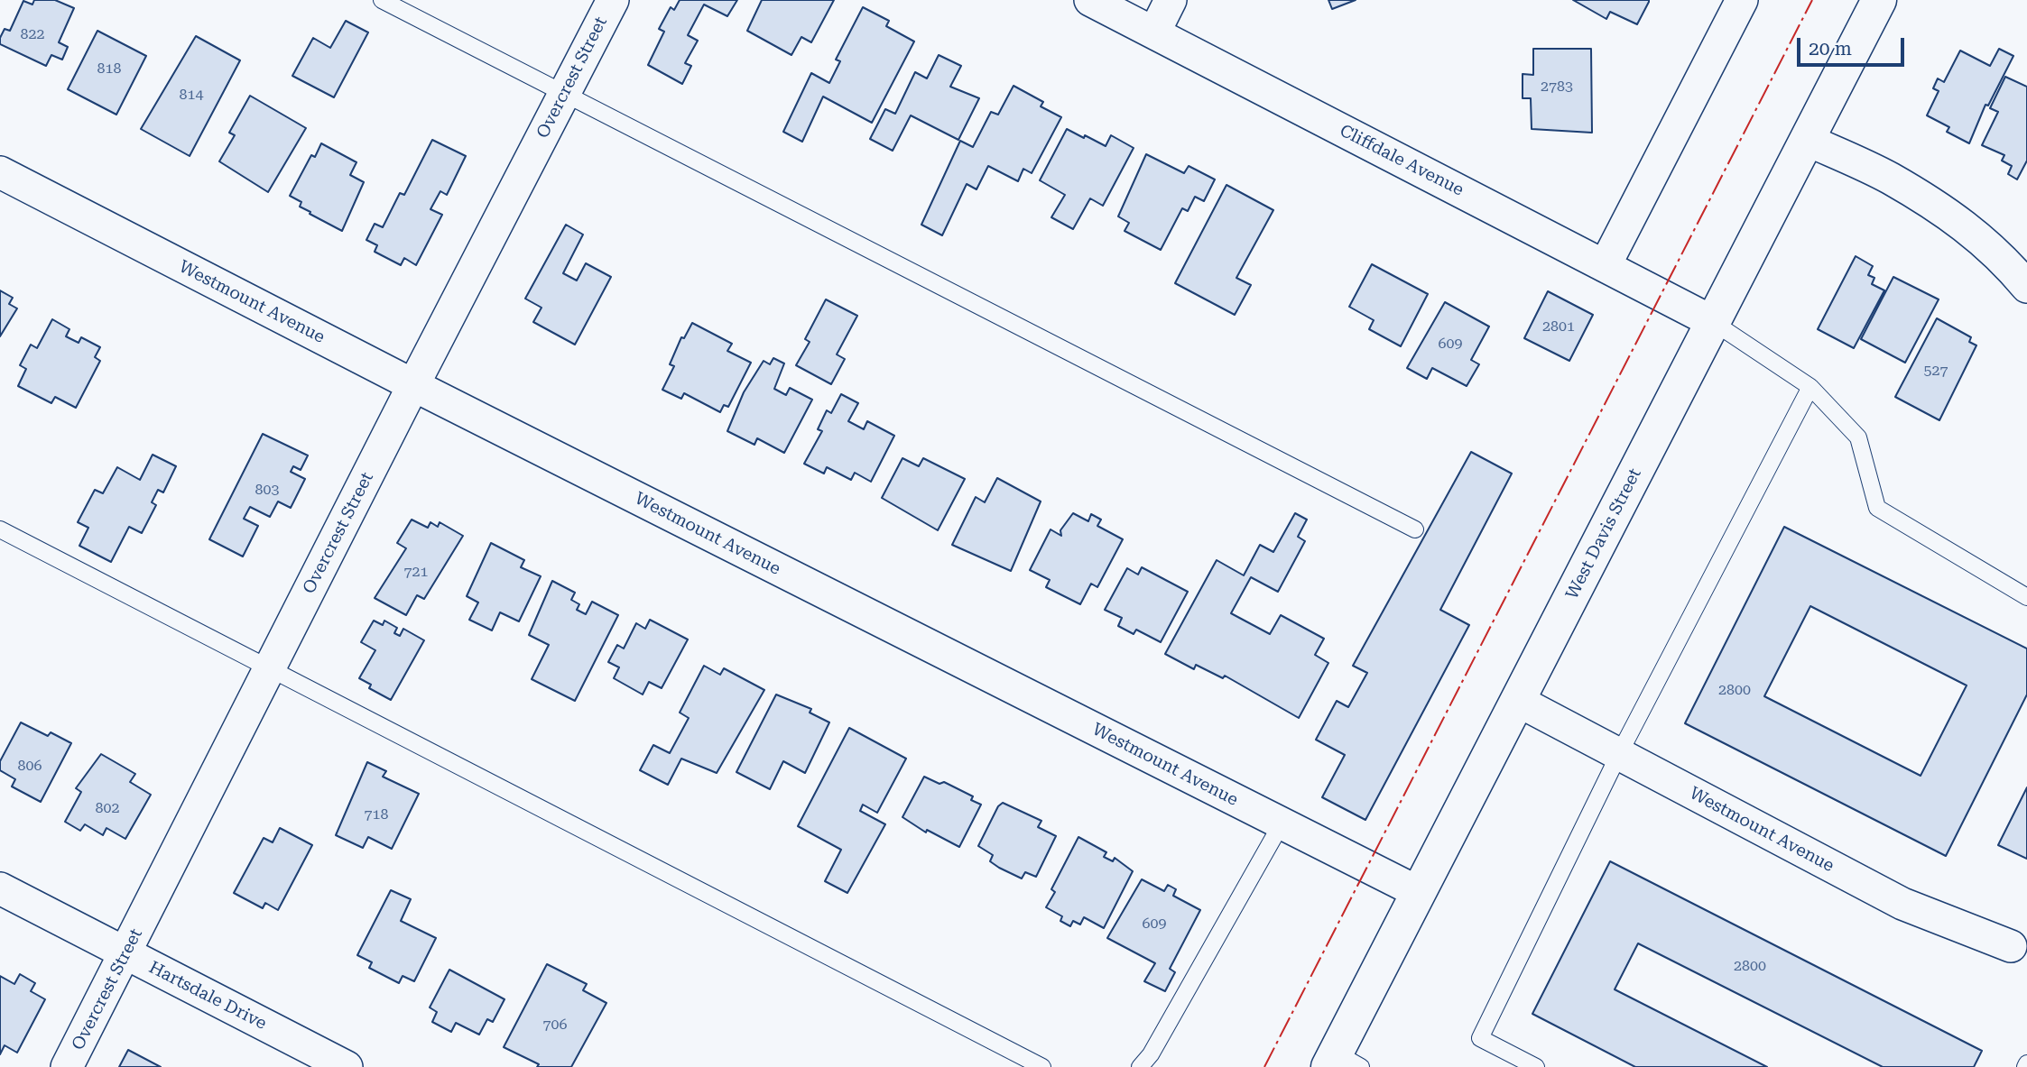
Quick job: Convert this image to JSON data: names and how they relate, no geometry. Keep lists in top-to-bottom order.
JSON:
{
  "streets": {
    "main road": ["West Davis Street"],
    "street": [
      "Overcrest Street",
      "Cliffdale Avenue",
      "Westmount Avenue",
      "Hartsdale Drive"
    ]
  },
  "crossings": [
    ["Overcrest Street", "Westmount Avenue"],
    ["Overcrest Street", "Hartsdale Drive"],
    ["Cliffdale Avenue", "West Davis Street"],
    ["Westmount Avenue", "West Davis Street"]
  ],
  "house_numbers": [
    "822",
    "818",
    "2783",
    "814",
    "2801",
    "609",
    "527",
    "803",
    "721",
    "2800",
    "806",
    "802",
    "718",
    "609",
    "2800",
    "706"
  ],
  "scale_bar": "20 m"
}
